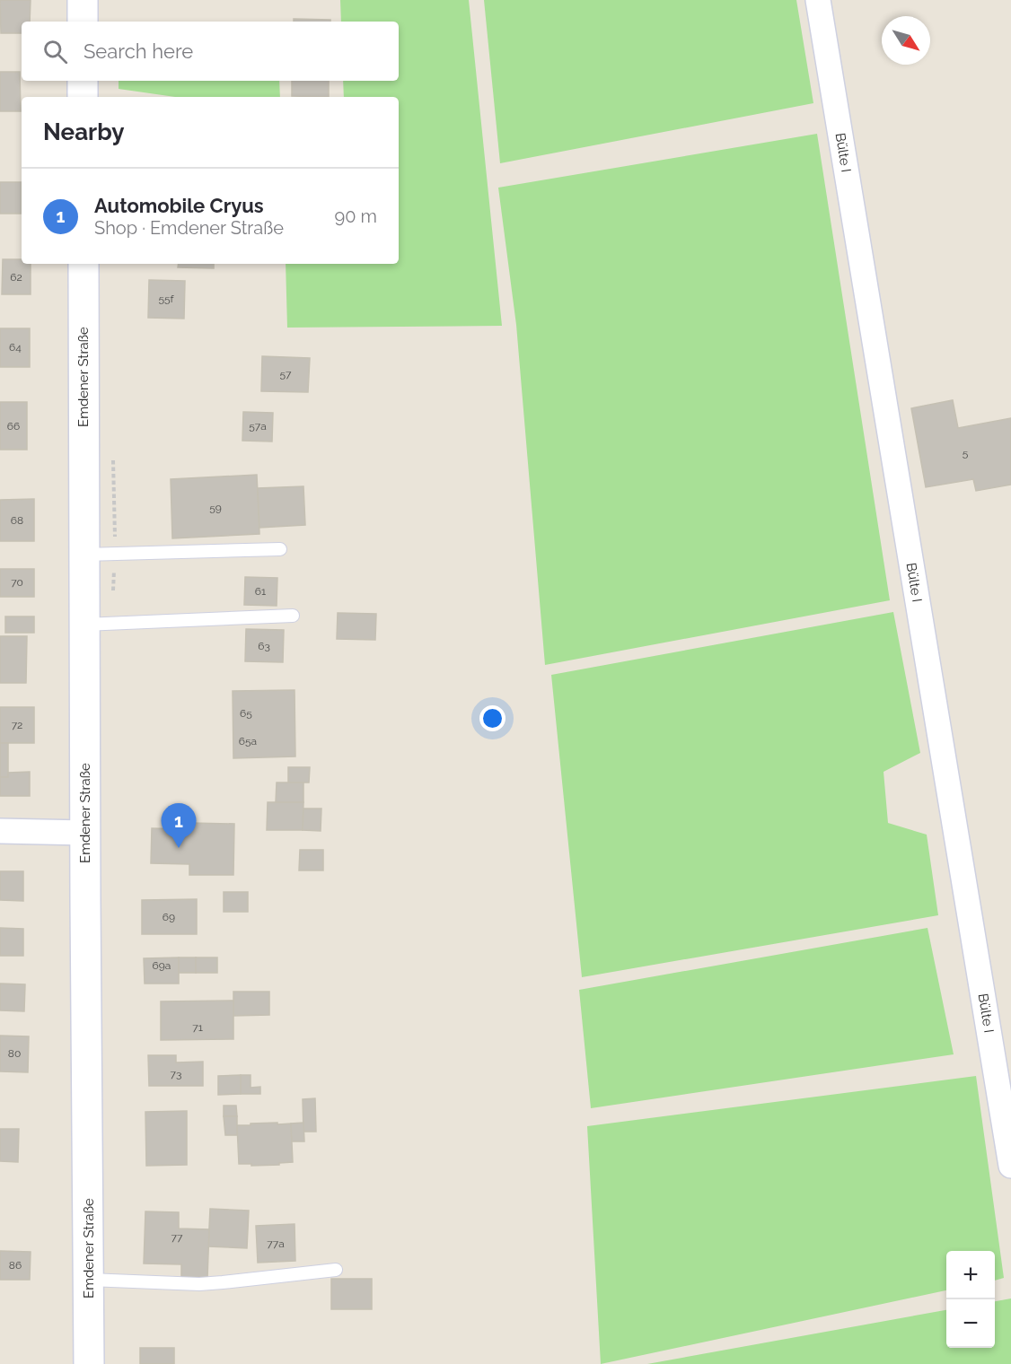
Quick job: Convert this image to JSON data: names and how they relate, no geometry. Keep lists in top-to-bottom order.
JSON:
{
  "streets": {
    "street": ["Bülte I", "Emdener Straße"]
  },
  "house_numbers": [
    "62",
    "55f",
    "64",
    "57",
    "66",
    "57a",
    "5",
    "59",
    "68",
    "70",
    "61",
    "63",
    "65",
    "72",
    "65a",
    "69",
    "69a",
    "71",
    "80",
    "73",
    "77",
    "77a",
    "86"
  ],
  "north": "bottom right",
  "page": {
    "search": "Search here",
    "heading": "Nearby",
    "list": [
      {
        "mark": "1",
        "name": "Automobile Cryus",
        "note": "Shop · Emdener Straße",
        "value": "90 m"
      }
    ],
    "pins": "1",
    "map_buttons": ["+", "−"]
  }
}
